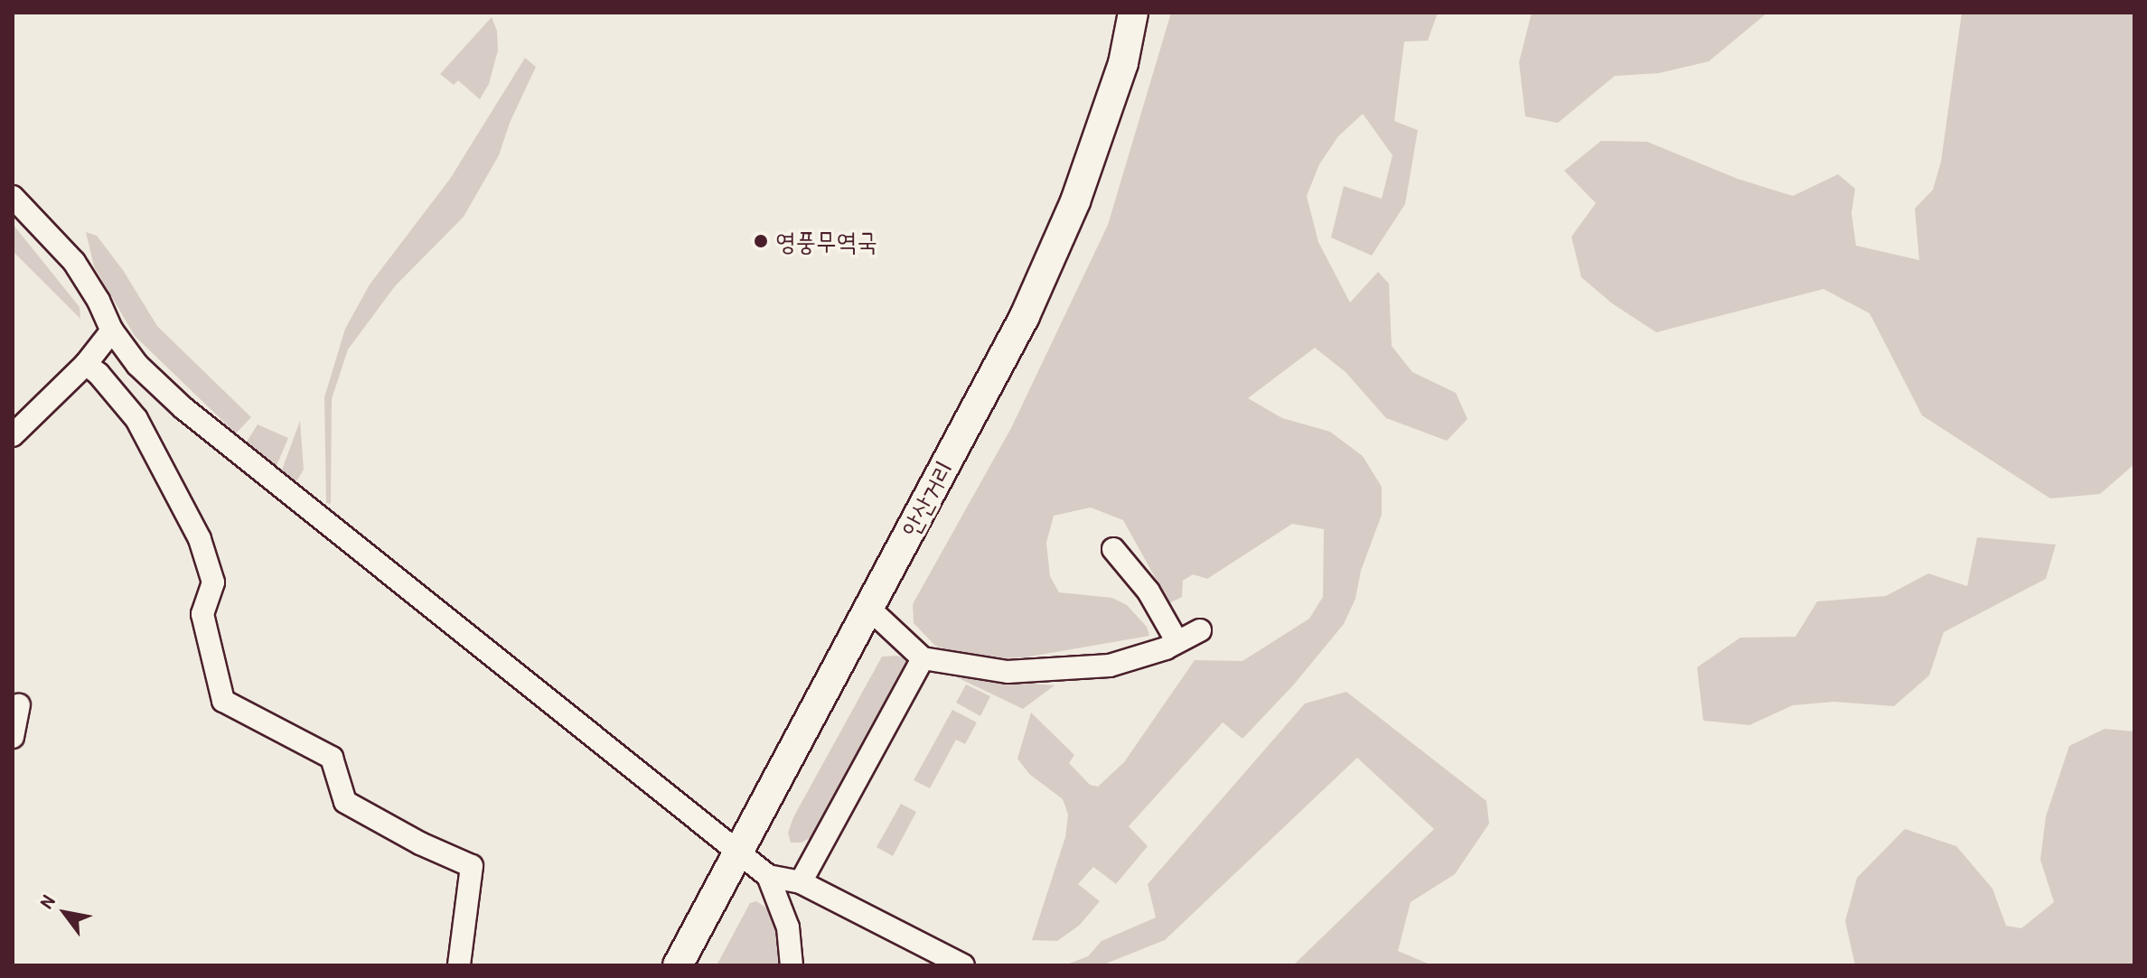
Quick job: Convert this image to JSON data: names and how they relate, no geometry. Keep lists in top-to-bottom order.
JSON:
{
  "streets": {
    "main road": ["안산거리"]
  },
  "places": ["영풍무역국"],
  "north": "top left"
}
